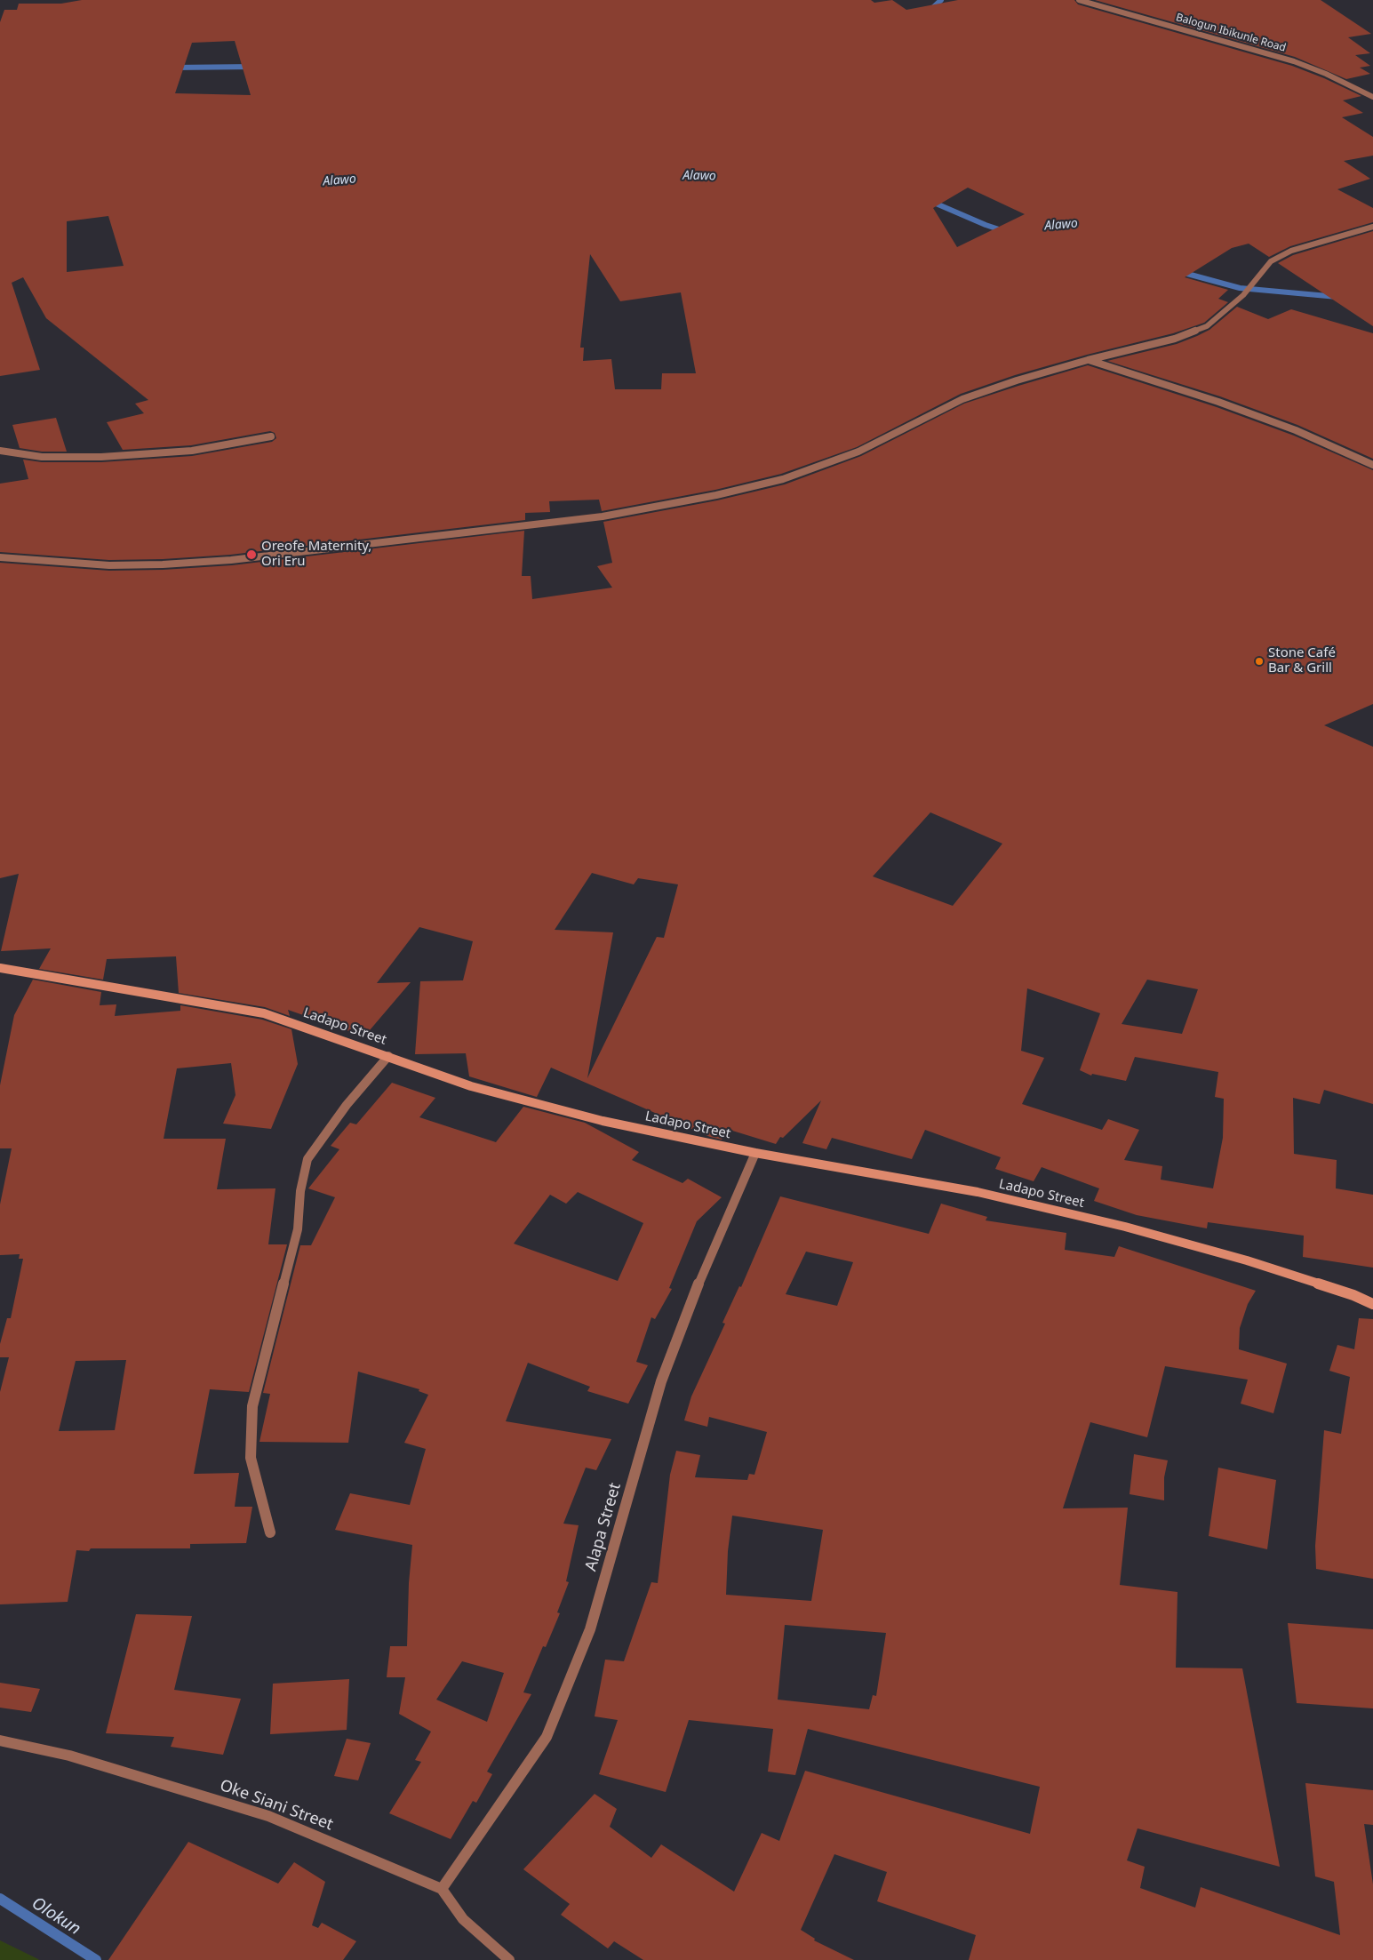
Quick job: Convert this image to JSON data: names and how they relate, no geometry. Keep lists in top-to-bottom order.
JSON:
{
  "streets": {
    "main road": ["Ladapo Street"],
    "street": ["Balogun Ibikunle Road", "Alapa Street", "Oke Siani Street"]
  },
  "crossings": [
    ["Ladapo Street", "Alapa Street"],
    ["Alapa Street", "Oke Siani Street"]
  ],
  "water": ["Alawo", "Olokun"],
  "places": ["Oreofe Maternity, Ori Eru", "Stone Café Bar & Grill"]
}
